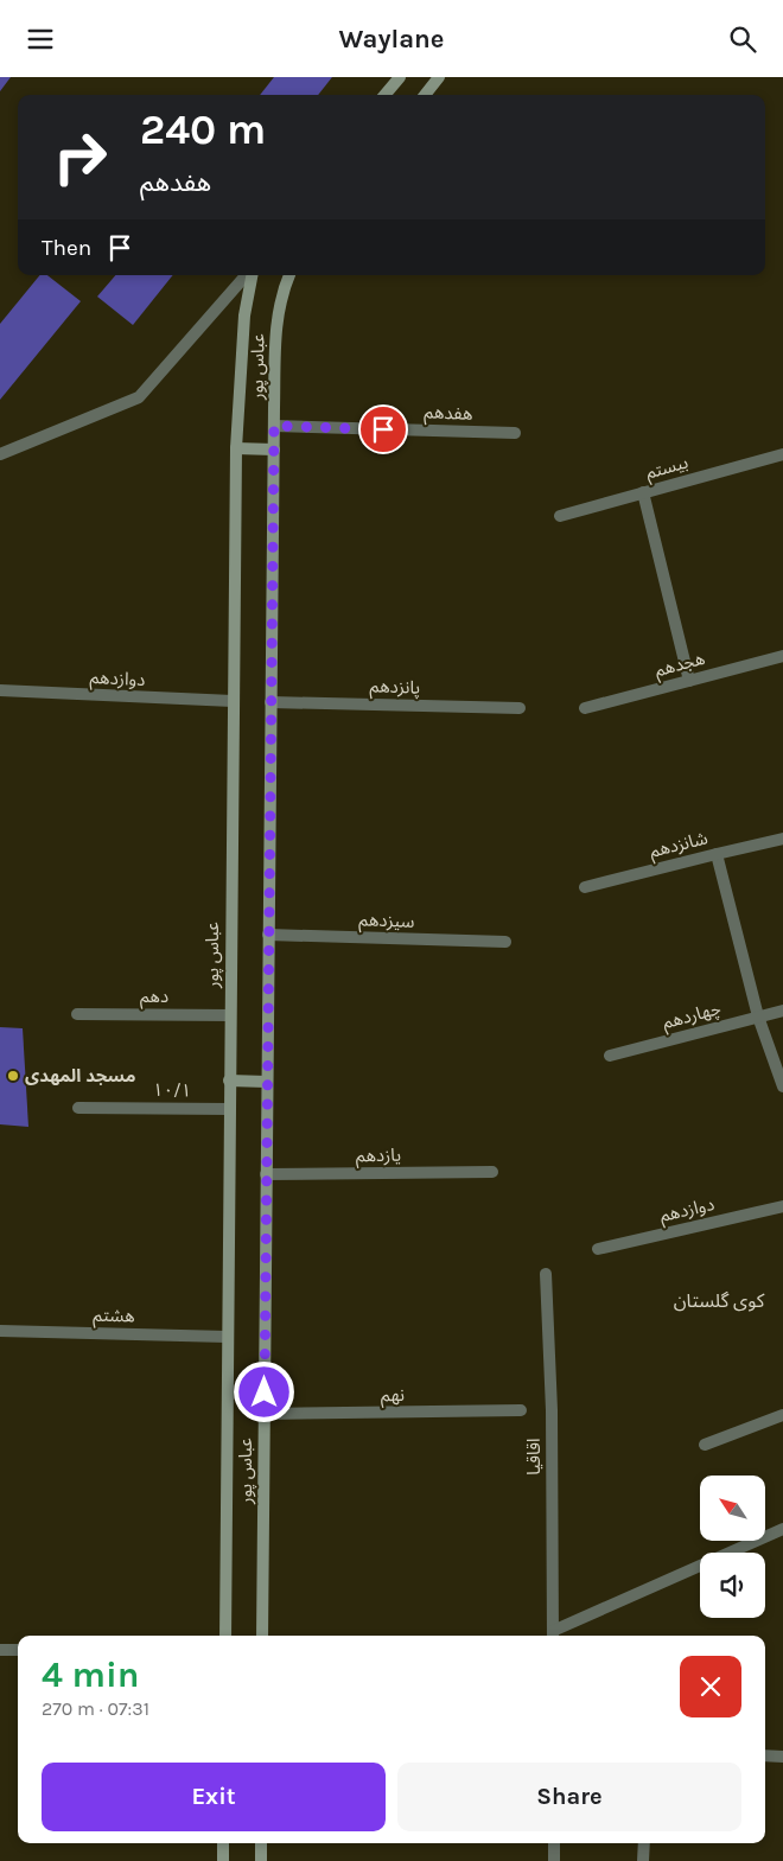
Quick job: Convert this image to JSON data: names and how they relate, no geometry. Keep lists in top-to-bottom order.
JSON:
{
  "streets": {
    "street": [
      "عباس پور",
      "هفدهم",
      "بیستم",
      "هجدهم",
      "دوازدهم",
      "پانزدهم",
      "شانزدهم",
      "سیزدهم",
      "دهم",
      "چهاردهم",
      "۱۰/۱",
      "یازدهم",
      "هشتم",
      "نهم",
      "اقاقیا"
    ]
  },
  "crossings": [
    ["عباس پور", "هفدهم"],
    ["عباس پور", "دوازدهم"],
    ["عباس پور", "پانزدهم"],
    ["عباس پور", "سیزدهم"],
    ["عباس پور", "دهم"],
    ["عباس پور", "۱۰/۱"],
    ["عباس پور", "یازدهم"],
    ["عباس پور", "هشتم"],
    ["عباس پور", "نهم"]
  ],
  "districts": ["کوی گلستان"],
  "places": ["مسجد المهدی"],
  "north": "top left",
  "page": {
    "header": "Waylane",
    "turn": ["240 m", "هفدهم"],
    "then": "Then",
    "heading": ["4 min", "270 m · 07:31"],
    "buttons": ["Exit", "Share"]
  }
}
